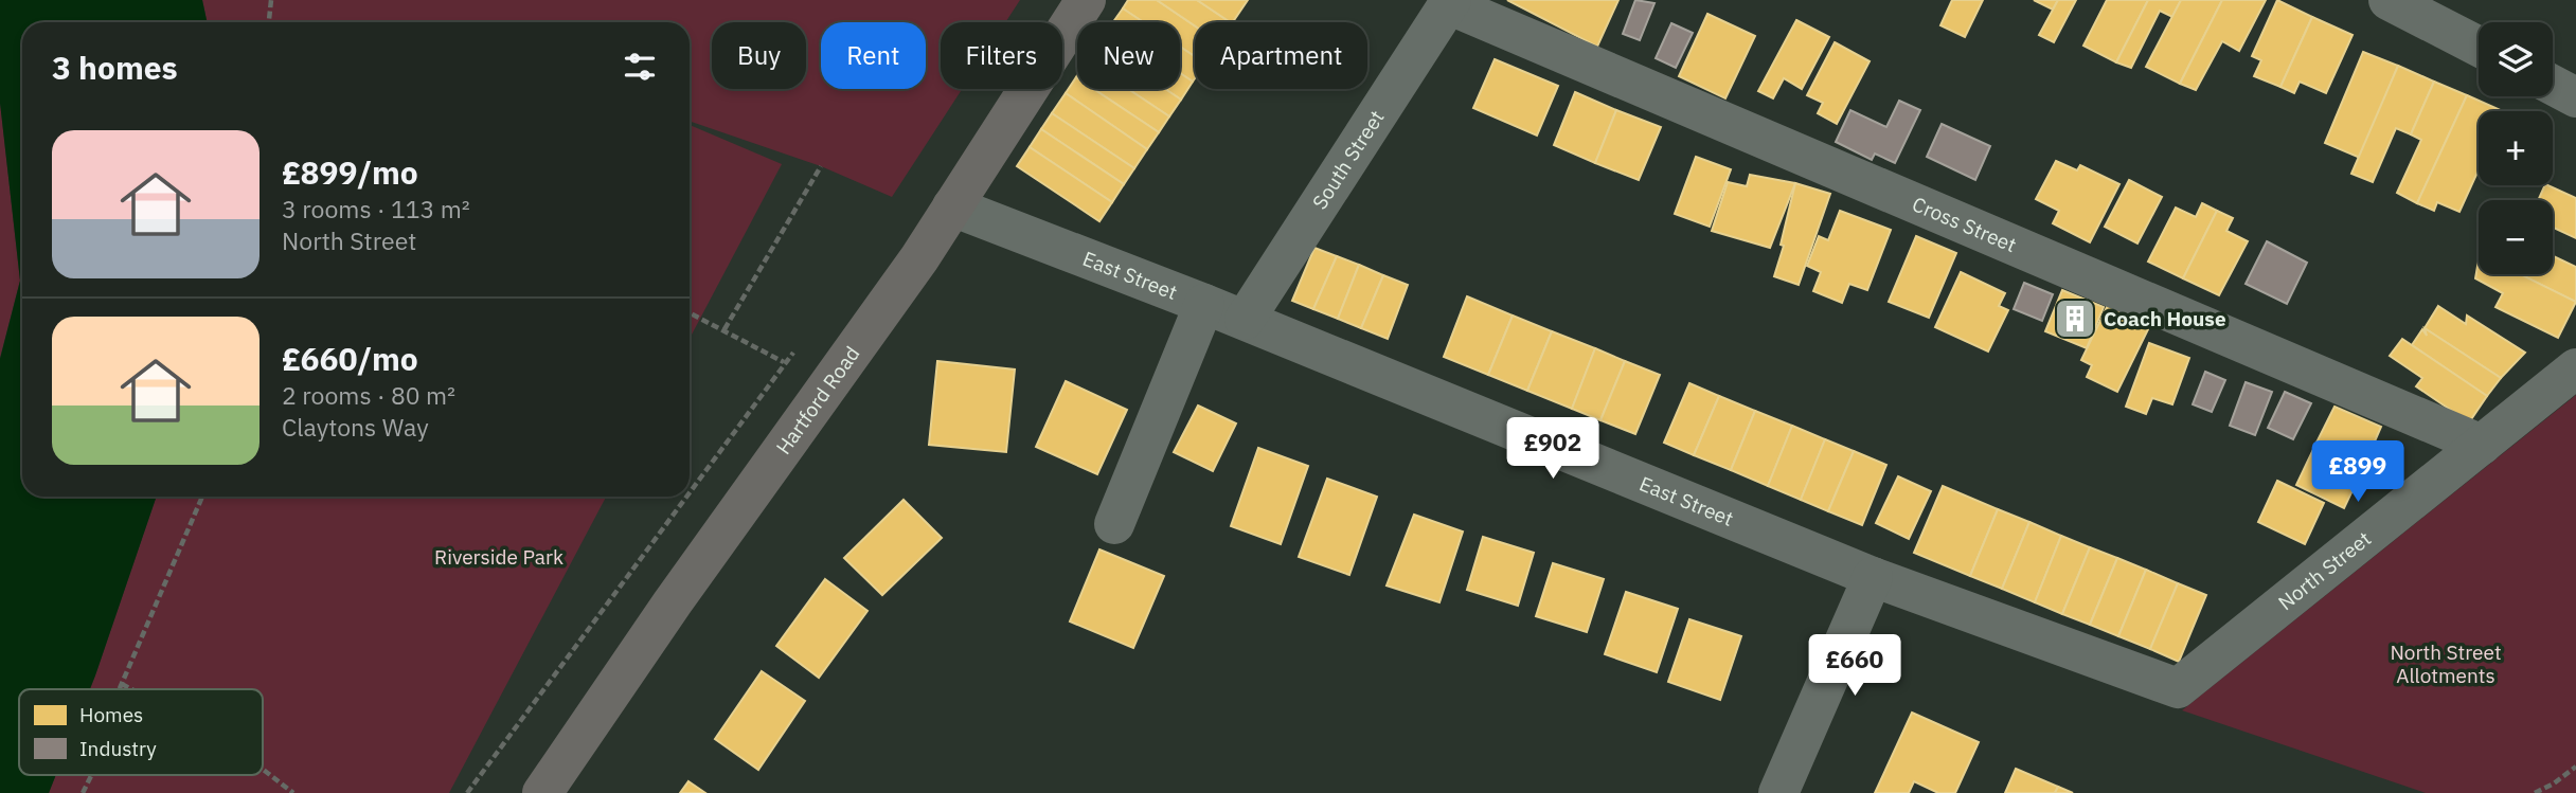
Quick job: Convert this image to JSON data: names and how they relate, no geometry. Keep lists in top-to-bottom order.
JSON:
{
  "streets": {
    "main road": ["Hartford Road"],
    "street": [
      "South Street",
      "Cross Street",
      "East Street",
      "North Street"
    ]
  },
  "crossings": [
    ["South Street", "Cross Street"],
    ["South Street", "East Street"],
    ["Cross Street", "North Street"],
    ["East Street", "Hartford Road"],
    ["East Street", "North Street"]
  ],
  "parks": ["Riverside Park", "North Street Allotments"],
  "places": {
    "building": ["Coach House"]
  },
  "legend": ["Homes", "Industry"],
  "page": {
    "map_buttons": ["+", "−"],
    "chip": [
      "Buy",
      "Rent",
      "Filters",
      "New",
      "Apartment"
    ],
    "heading": "3 homes",
    "list": [
      {
        "name": "£899/mo",
        "note": "3 rooms · 113 m² · North Street"
      },
      {
        "name": "£660/mo",
        "note": "2 rooms · 80 m² · Claytons Way"
      }
    ],
    "price": ["£902", "£899", "£660"]
  }
}
